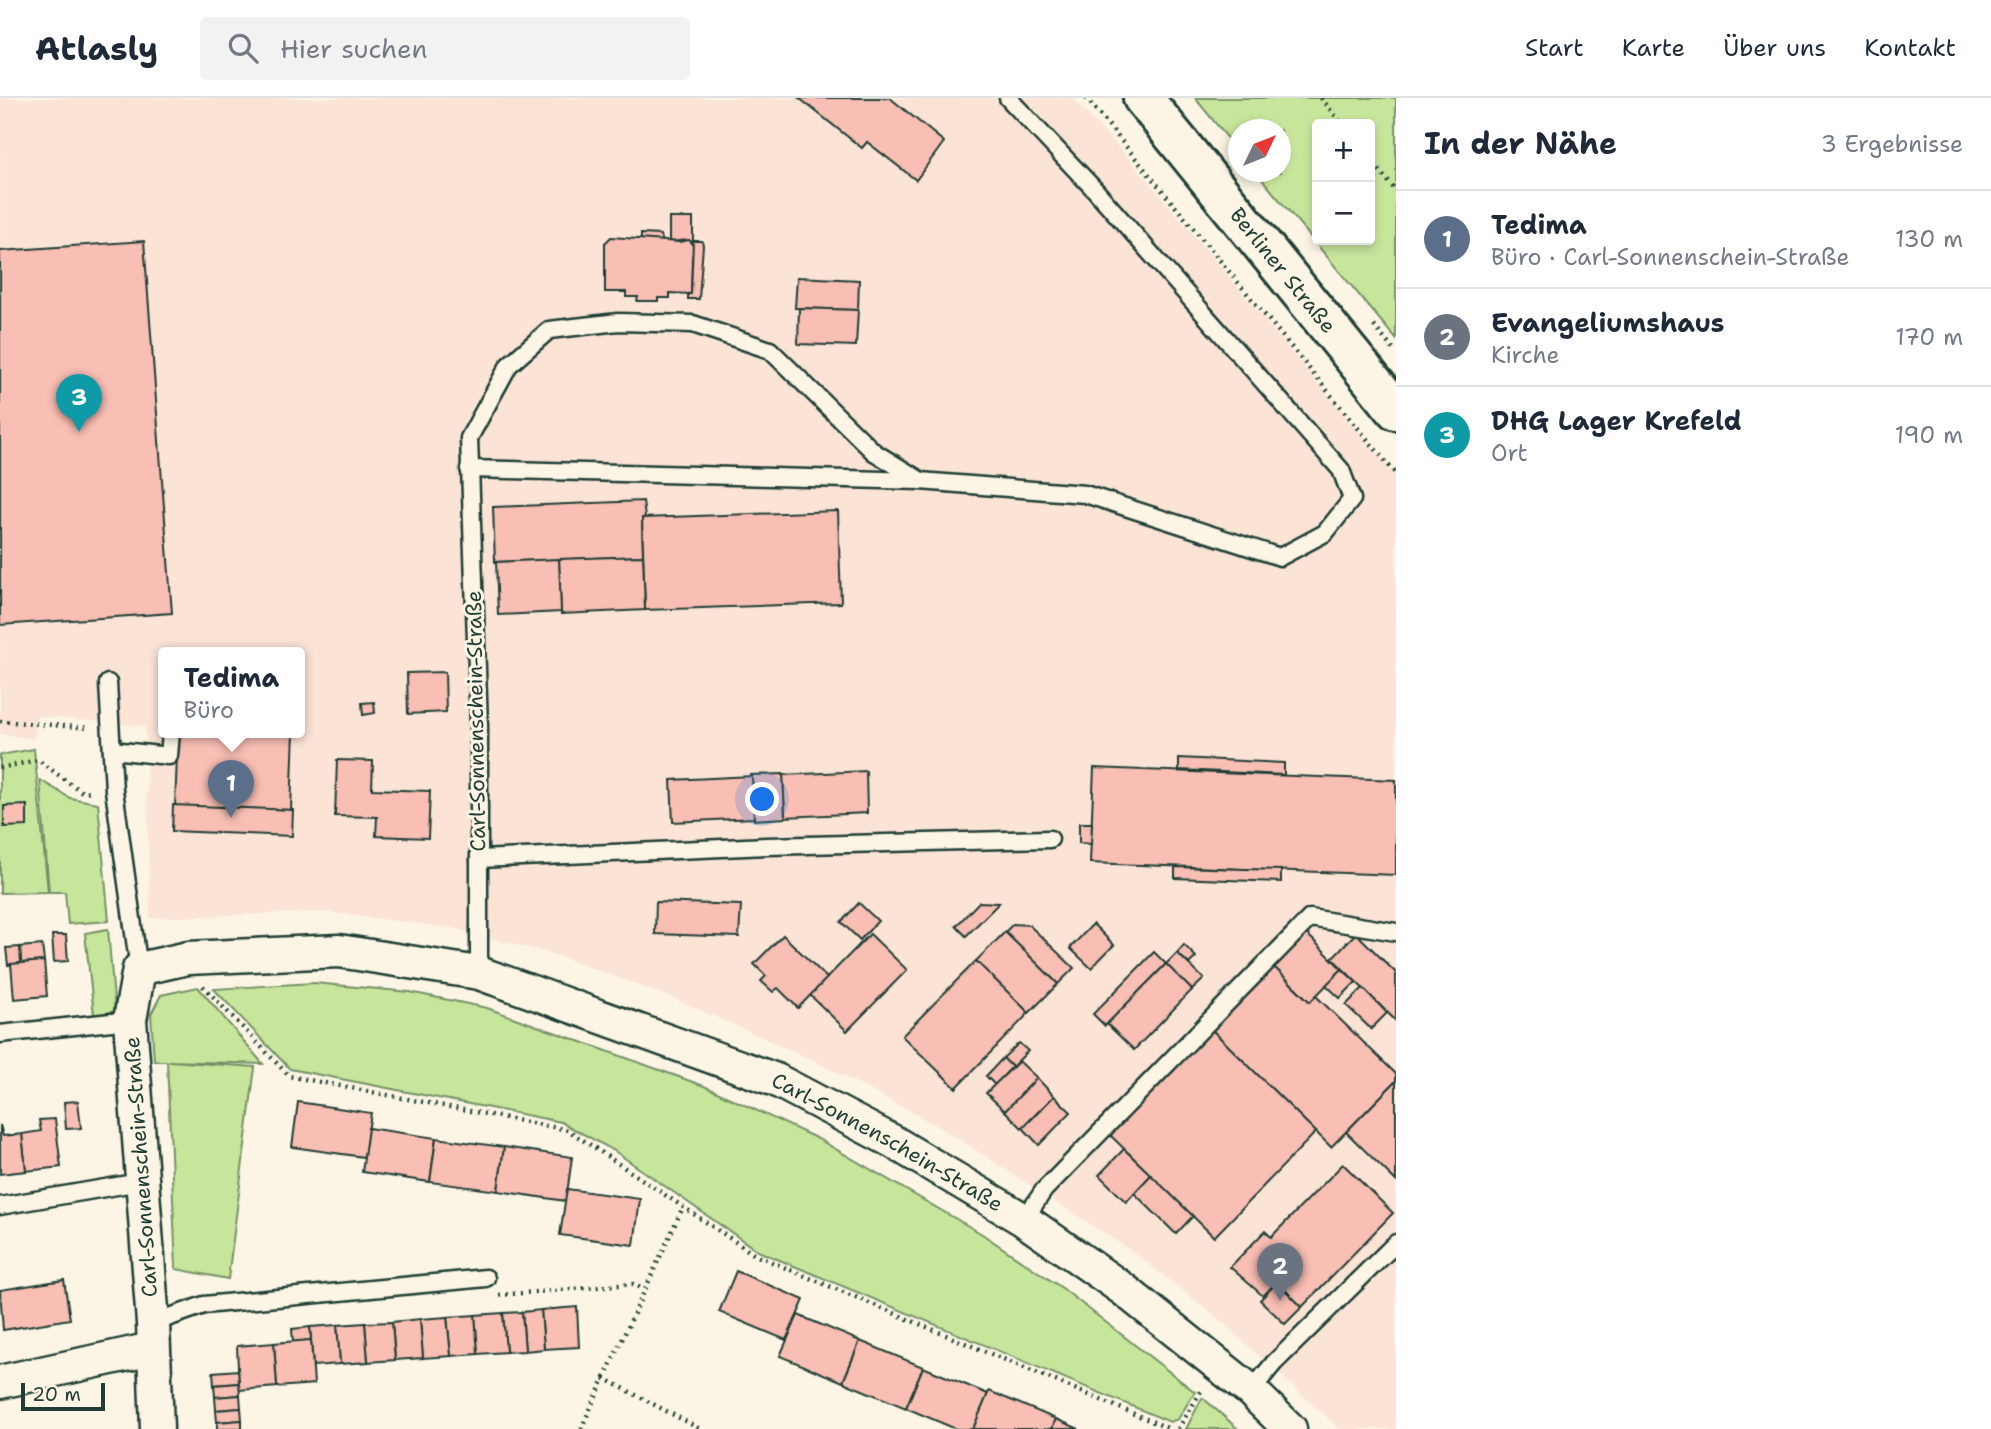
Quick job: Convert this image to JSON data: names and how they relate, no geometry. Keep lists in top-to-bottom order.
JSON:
{
  "streets": {
    "main road": ["Berliner Straße"],
    "street": ["Carl-Sonnenschein-Straße"]
  },
  "scale_bar": "20 m",
  "north": "top right",
  "page": {
    "header": "Atlasly",
    "search": "Hier suchen",
    "nav": [
      "Start",
      "Karte",
      "Über uns",
      "Kontakt"
    ],
    "heading": ["In der Nähe", "3 Ergebnisse"],
    "map_buttons": ["+", "−"],
    "list": [
      {
        "mark": "1",
        "name": "Tedima",
        "note": "Büro · Carl-Sonnenschein-Straße",
        "value": "130 m"
      },
      {
        "mark": "2",
        "name": "Evangeliumshaus",
        "note": "Kirche",
        "value": "170 m"
      },
      {
        "mark": "3",
        "name": "DHG Lager Krefeld",
        "note": "Ort",
        "value": "190 m"
      }
    ],
    "pins": ["3", "1", "2"],
    "popup": ["Tedima", "Büro"],
    "scale": "20 m"
  }
}
